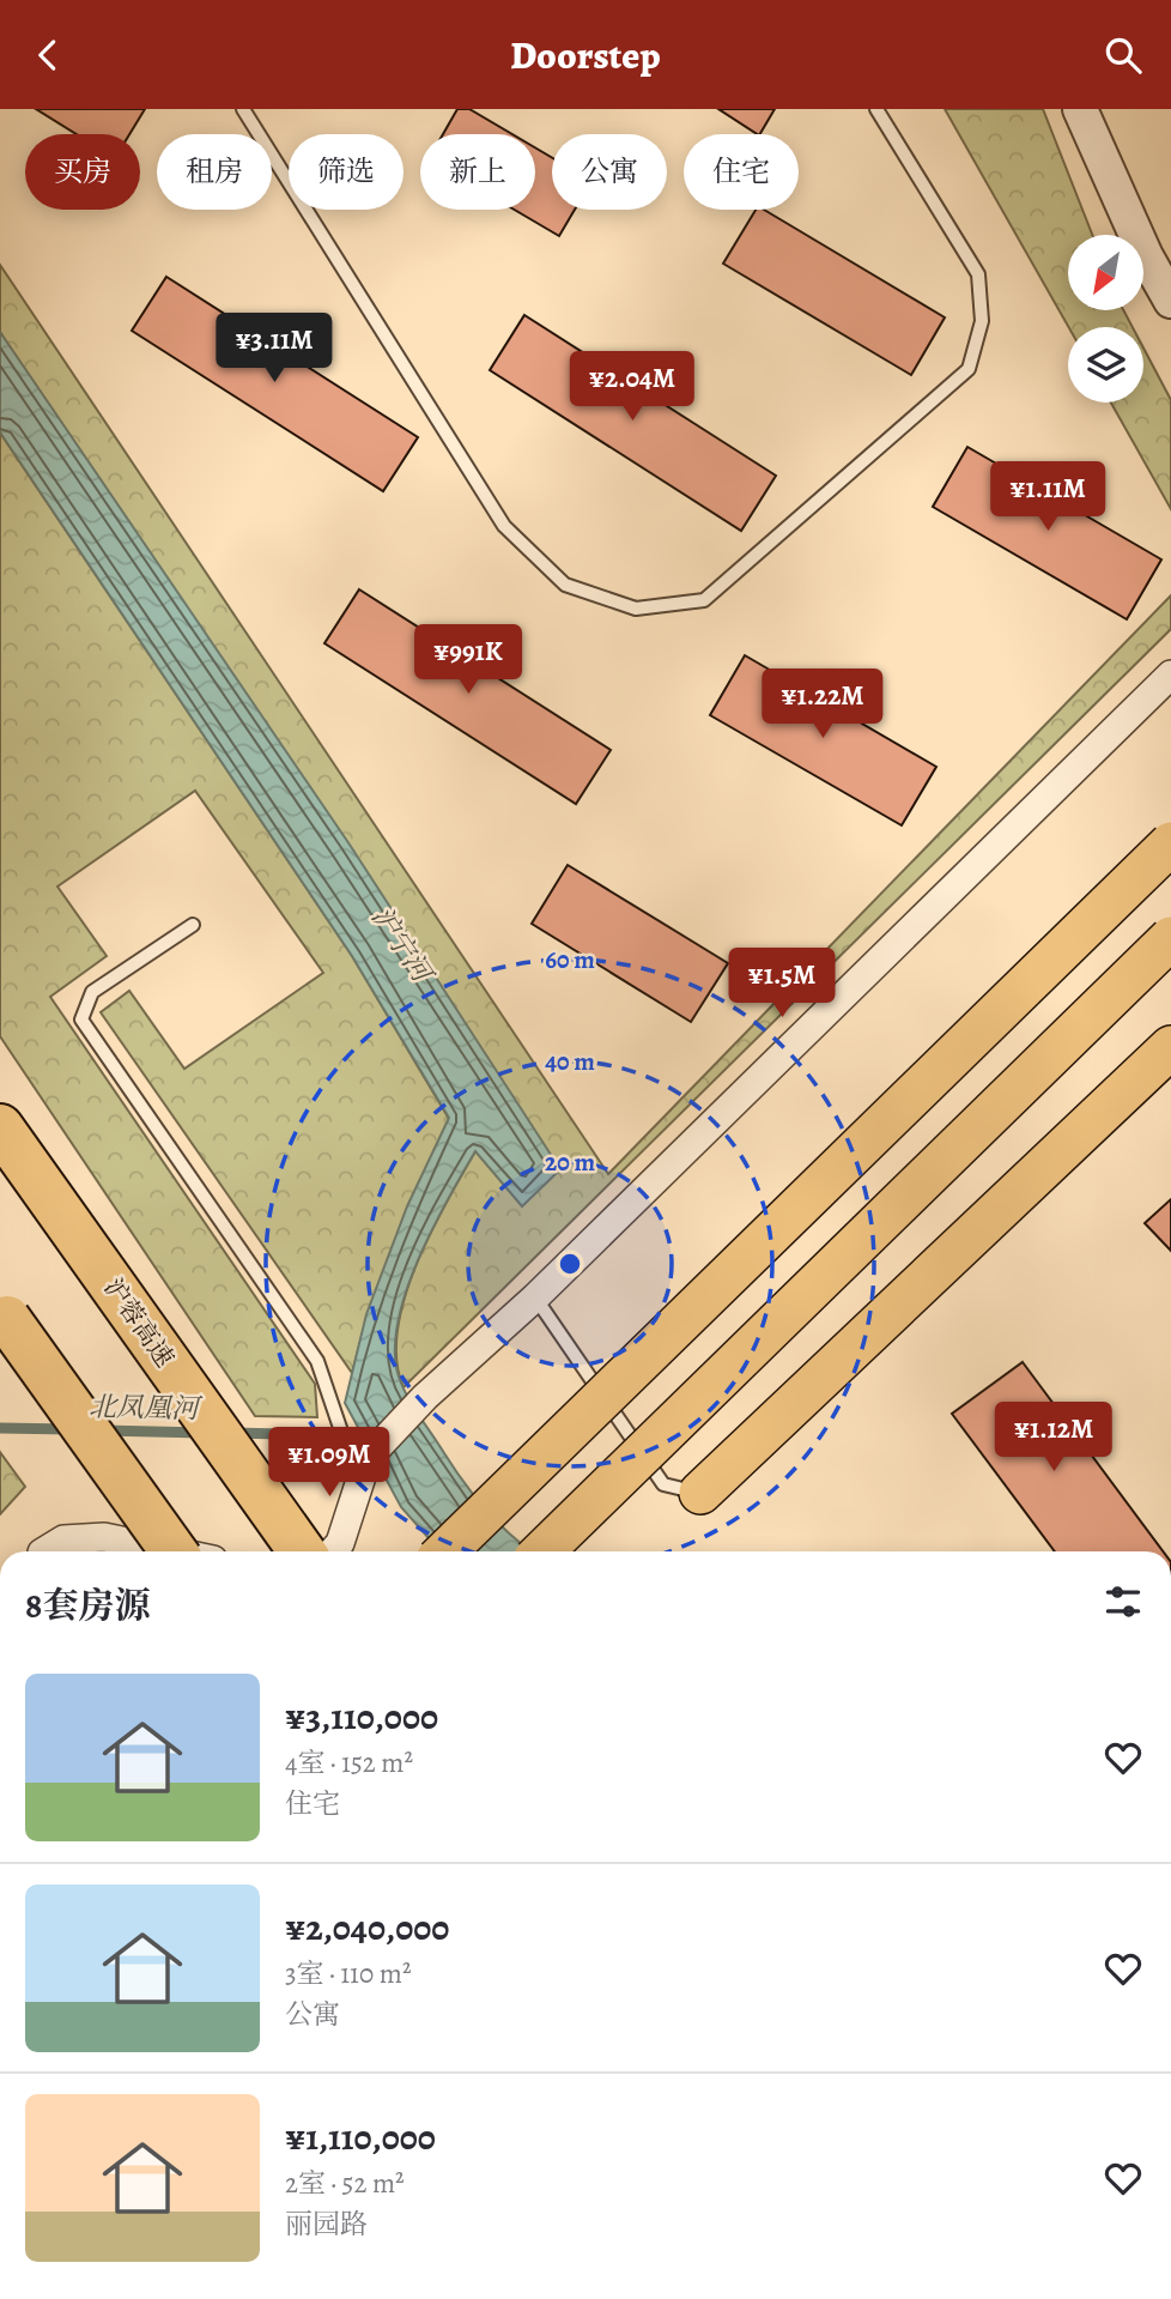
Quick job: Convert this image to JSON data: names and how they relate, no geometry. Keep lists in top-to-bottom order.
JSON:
{
  "streets": {
    "highway": ["沪蓉高速"]
  },
  "water": ["沪宁河", "北凤凰河"],
  "north": "bottom left",
  "page": {
    "header": "Doorstep",
    "chip": [
      "买房",
      "租房",
      "筛选",
      "新上",
      "公寓",
      "住宅"
    ],
    "price": [
      "¥3.11M",
      "¥2.04M",
      "¥1.11M",
      "¥991K",
      "¥1.22M",
      "¥1.5M",
      "¥1.12M",
      "¥1.09M"
    ],
    "heading": "8套房源",
    "list": [
      {
        "name": "¥3,110,000",
        "note": "4室 · 152 m² · 住宅"
      },
      {
        "name": "¥2,040,000",
        "note": "3室 · 110 m² · 公寓"
      },
      {
        "name": "¥1,110,000",
        "note": "2室 · 52 m² · 丽园路"
      }
    ]
  },
  "rings": ["60 m", "40 m", "20 m"]
}
